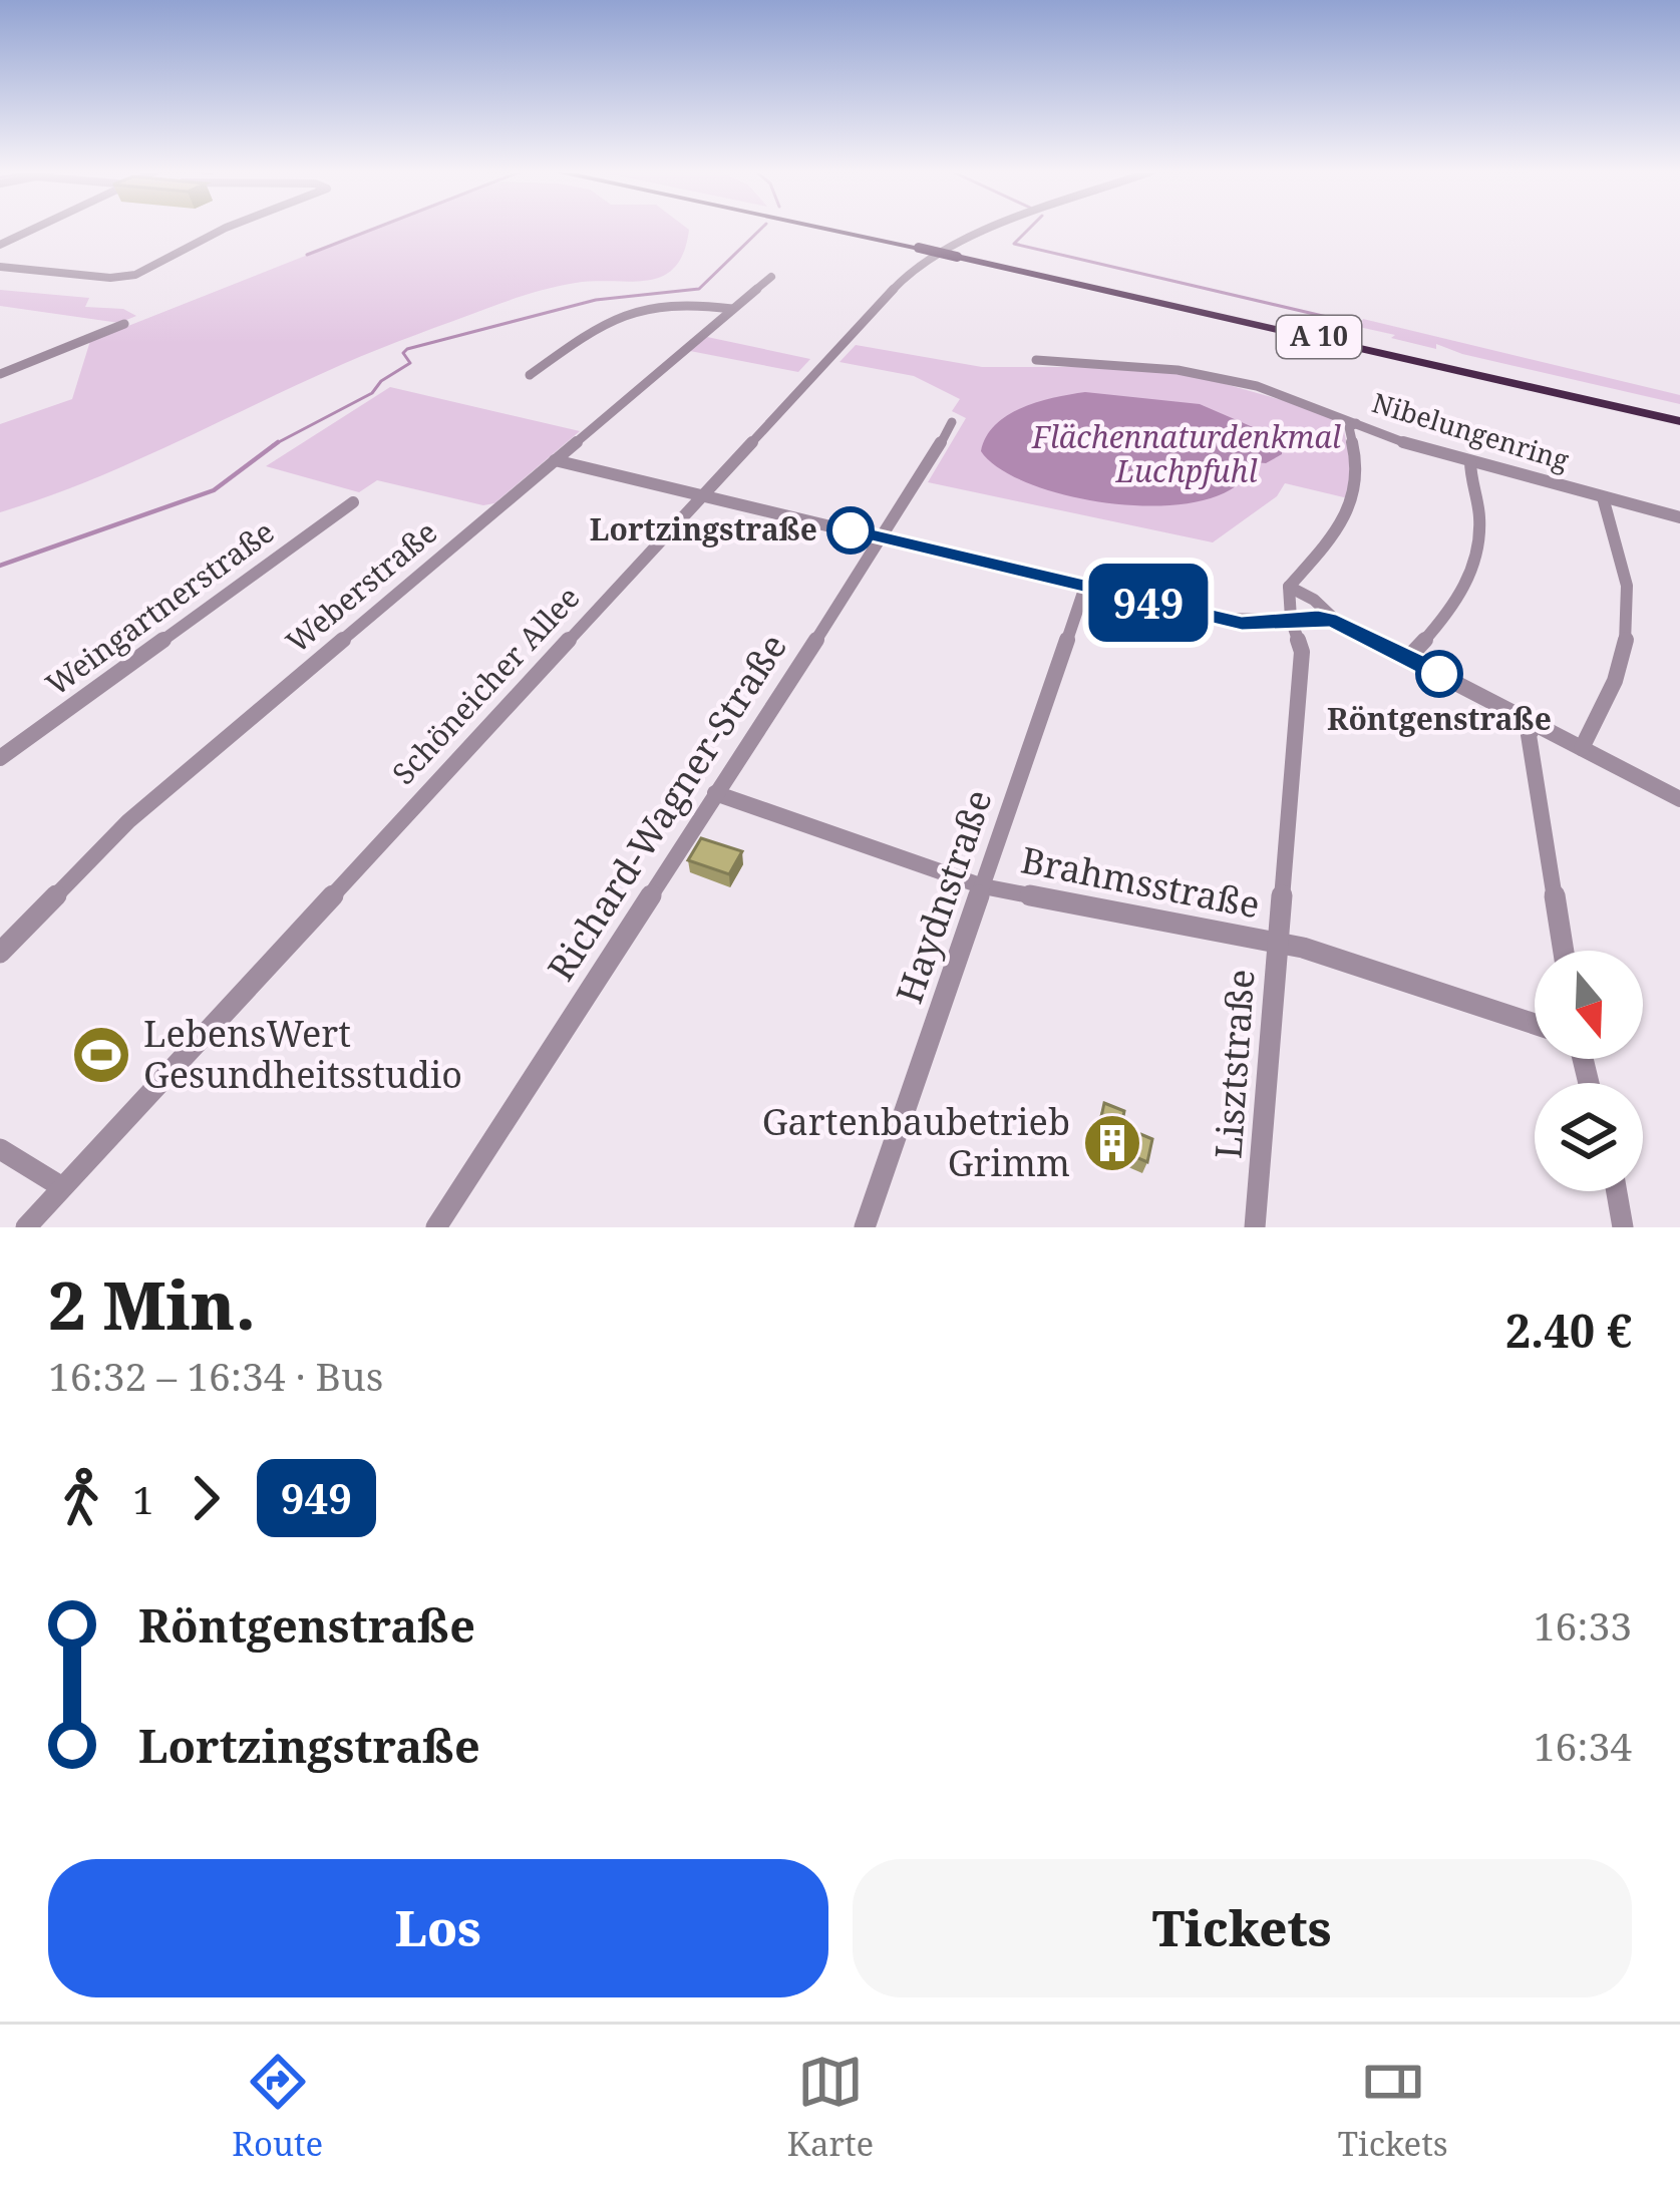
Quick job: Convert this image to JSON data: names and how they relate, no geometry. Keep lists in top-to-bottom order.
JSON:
{
  "streets": {
    "highway": ["A 10"],
    "street": [
      "Nibelungenring",
      "Weberstraße",
      "Weingartnerstraße",
      "Schöneicher Allee",
      "Richard-Wagner-Straße",
      "Brahmsstraße",
      "Haydnstraße",
      "Lisztstraße"
    ]
  },
  "crossings": [
    ["Richard-Wagner-Straße", "Brahmsstraße"],
    ["Brahmsstraße", "Haydnstraße"],
    ["Brahmsstraße", "Lisztstraße"]
  ],
  "parks": ["Flächennaturdenkmal Luchpfuhl"],
  "places": {
    "other": ["Lortzingstraße", "Röntgenstraße"],
    "sports": ["LebensWert Gesundheitsstudio"],
    "building": ["Gartenbaubetrieb Grimm"]
  },
  "lines": ["bus line 949"],
  "north": "bottom",
  "page": {
    "on_map": "949",
    "heading": ["2 Min.", "16:32 – 16:34 · Bus", "2.40 €"],
    "legs": ["1", "949"],
    "list": [
      {
        "name": "Röntgenstraße",
        "value": "16:33"
      },
      {
        "name": "Lortzingstraße",
        "value": "16:34"
      }
    ],
    "buttons": ["Los", "Tickets"],
    "tabs": ["Route", "Karte", "Tickets"]
  }
}
